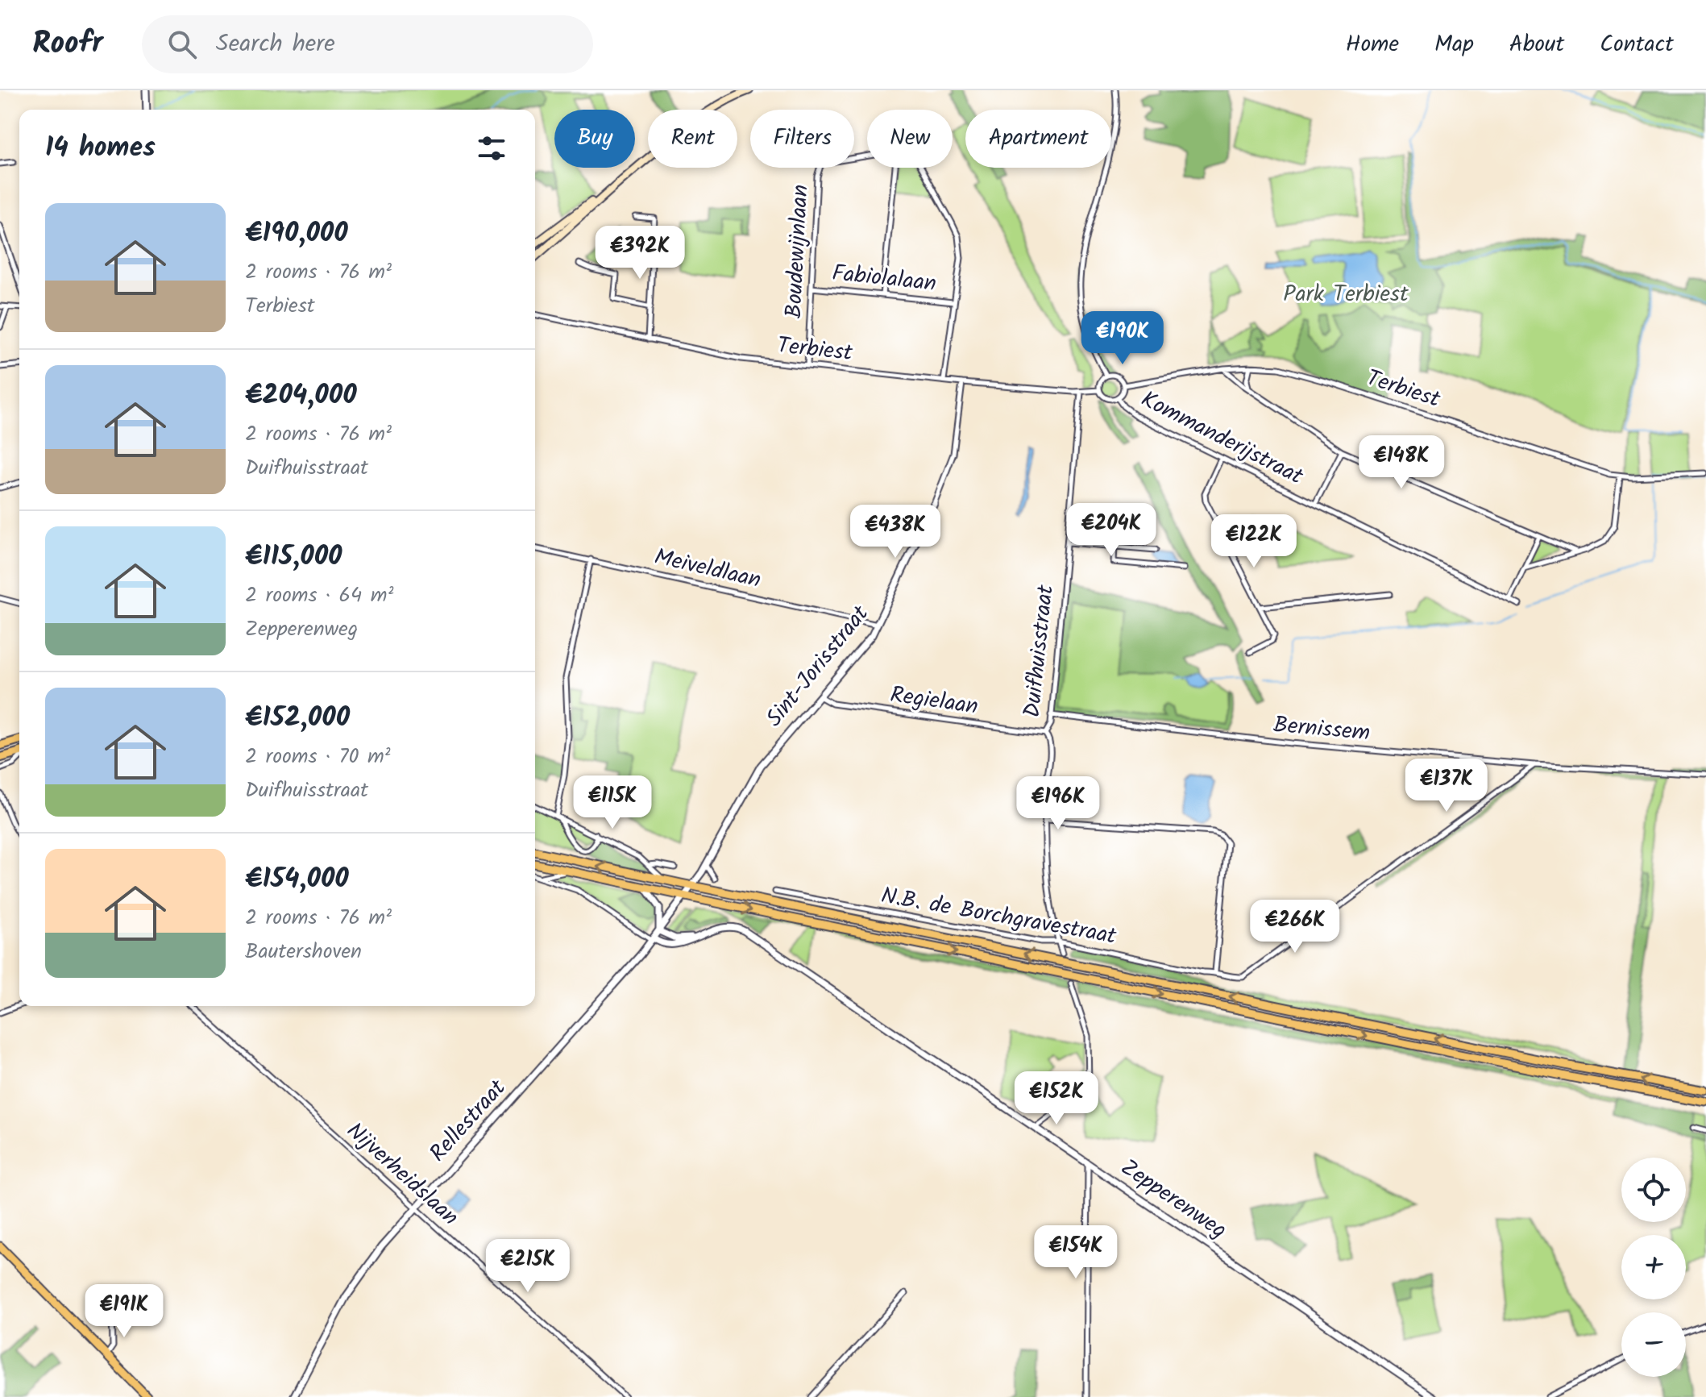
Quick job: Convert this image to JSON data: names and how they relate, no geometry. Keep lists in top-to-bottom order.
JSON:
{
  "streets": {
    "street": [
      "Boudewijnlaan",
      "Fabiolalaan",
      "Terbiest",
      "Kommanderijstraat",
      "Meiveldlaan",
      "Duifhuisstraat",
      "Sint-Jorisstraat",
      "Regielaan",
      "Bernissem",
      "N.B. de Borchgravestraat",
      "Rellestraat",
      "Nijverheidslaan",
      "Zepperenweg"
    ]
  },
  "crossings": [
    ["Boudewijnlaan", "Fabiolalaan"],
    ["Boudewijnlaan", "Terbiest"],
    ["Terbiest", "Kommanderijstraat"],
    ["Terbiest", "Duifhuisstraat"],
    ["Terbiest", "Sint-Jorisstraat"],
    ["Meiveldlaan", "Sint-Jorisstraat"],
    ["Duifhuisstraat", "Regielaan"],
    ["Duifhuisstraat", "Bernissem"],
    ["Duifhuisstraat", "N.B. de Borchgravestraat"],
    ["Sint-Jorisstraat", "Regielaan"],
    ["Sint-Jorisstraat", "Rellestraat"],
    ["Bernissem", "N.B. de Borchgravestraat"],
    ["Rellestraat", "Nijverheidslaan"],
    ["Rellestraat", "Zepperenweg"]
  ],
  "parks": ["Park Terbiest"],
  "page": {
    "header": "Roofr",
    "search": "Search here",
    "nav": [
      "Home",
      "Map",
      "About",
      "Contact"
    ],
    "chip": [
      "Buy",
      "Rent",
      "Filters",
      "New",
      "Apartment"
    ],
    "heading": "14 homes",
    "list": [
      {
        "name": "€190,000",
        "note": "2 rooms · 76 m² · Terbiest"
      },
      {
        "name": "€204,000",
        "note": "2 rooms · 76 m² · Duifhuisstraat"
      },
      {
        "name": "€115,000",
        "note": "2 rooms · 64 m² · Zepperenweg"
      },
      {
        "name": "€152,000",
        "note": "2 rooms · 70 m² · Duifhuisstraat"
      },
      {
        "name": "€154,000",
        "note": "2 rooms · 76 m² · Bautershoven"
      }
    ],
    "price": [
      "€392K",
      "€190K",
      "€148K",
      "€204K",
      "€438K",
      "€122K",
      "€137K",
      "€115K",
      "€196K",
      "€266K",
      "€152K",
      "€154K",
      "€215K",
      "€191K"
    ],
    "map_buttons": ["+", "−"]
  }
}
